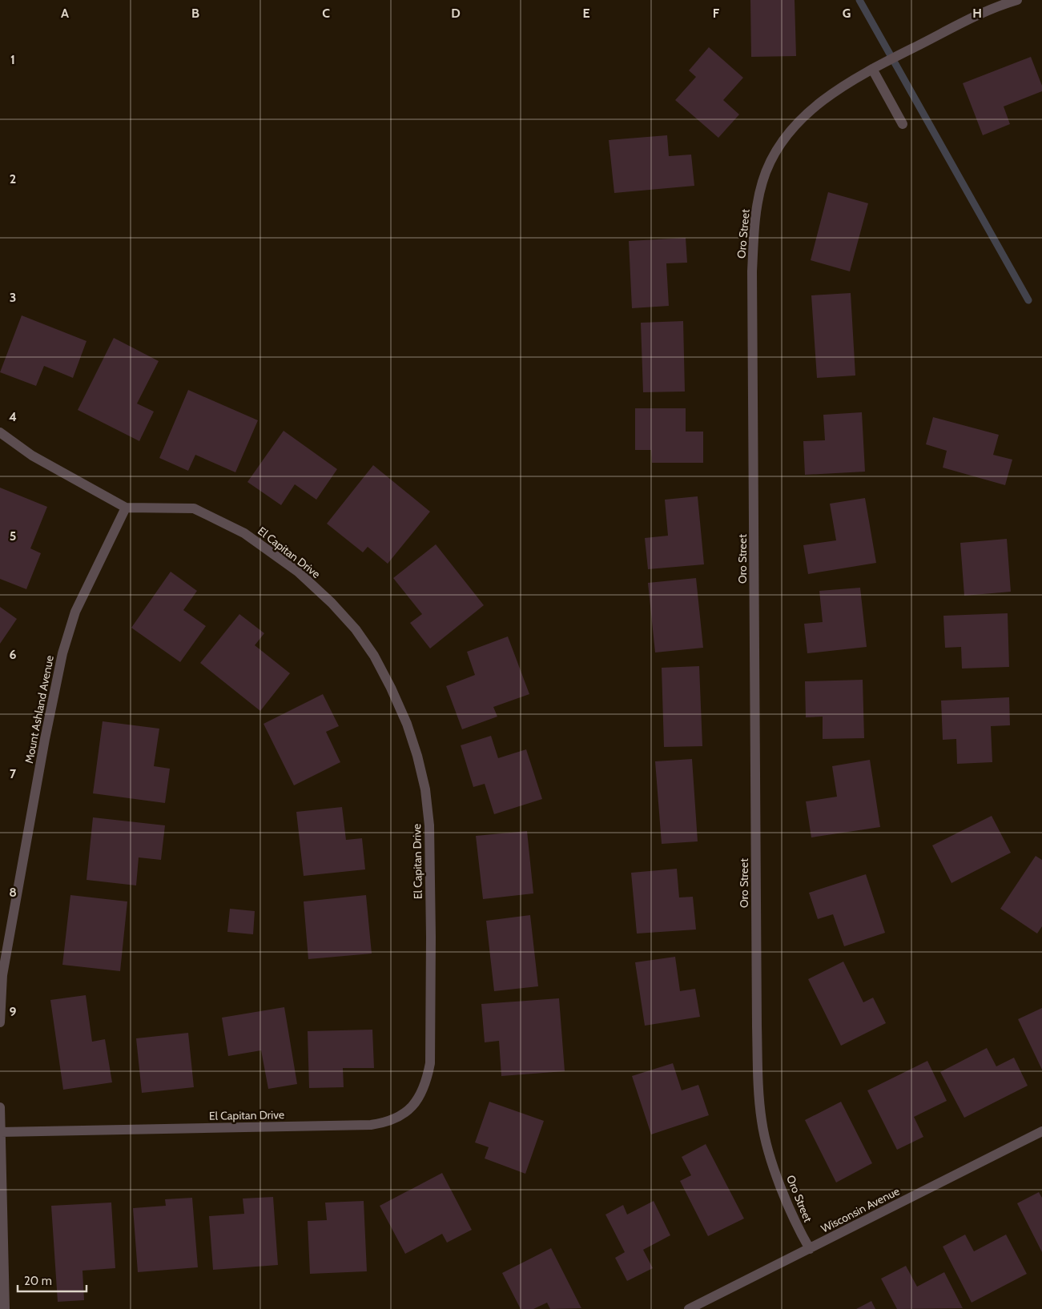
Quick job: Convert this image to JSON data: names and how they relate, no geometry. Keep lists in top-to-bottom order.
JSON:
{
  "streets": {
    "street": [
      "Oro Street",
      "El Capitan Drive",
      "Mount Ashland Avenue",
      "Wisconsin Avenue"
    ]
  },
  "crossings": [
    ["Oro Street", "Wisconsin Avenue"],
    ["El Capitan Drive", "Mount Ashland Avenue"]
  ],
  "scale_bar": "20 m",
  "grid": {
    "columns": [
      "A",
      "B",
      "C",
      "D",
      "E",
      "F",
      "G",
      "H"
    ],
    "rows": [
      "1",
      "2",
      "3",
      "4",
      "5",
      "6",
      "7",
      "8",
      "9"
    ]
  }
}
